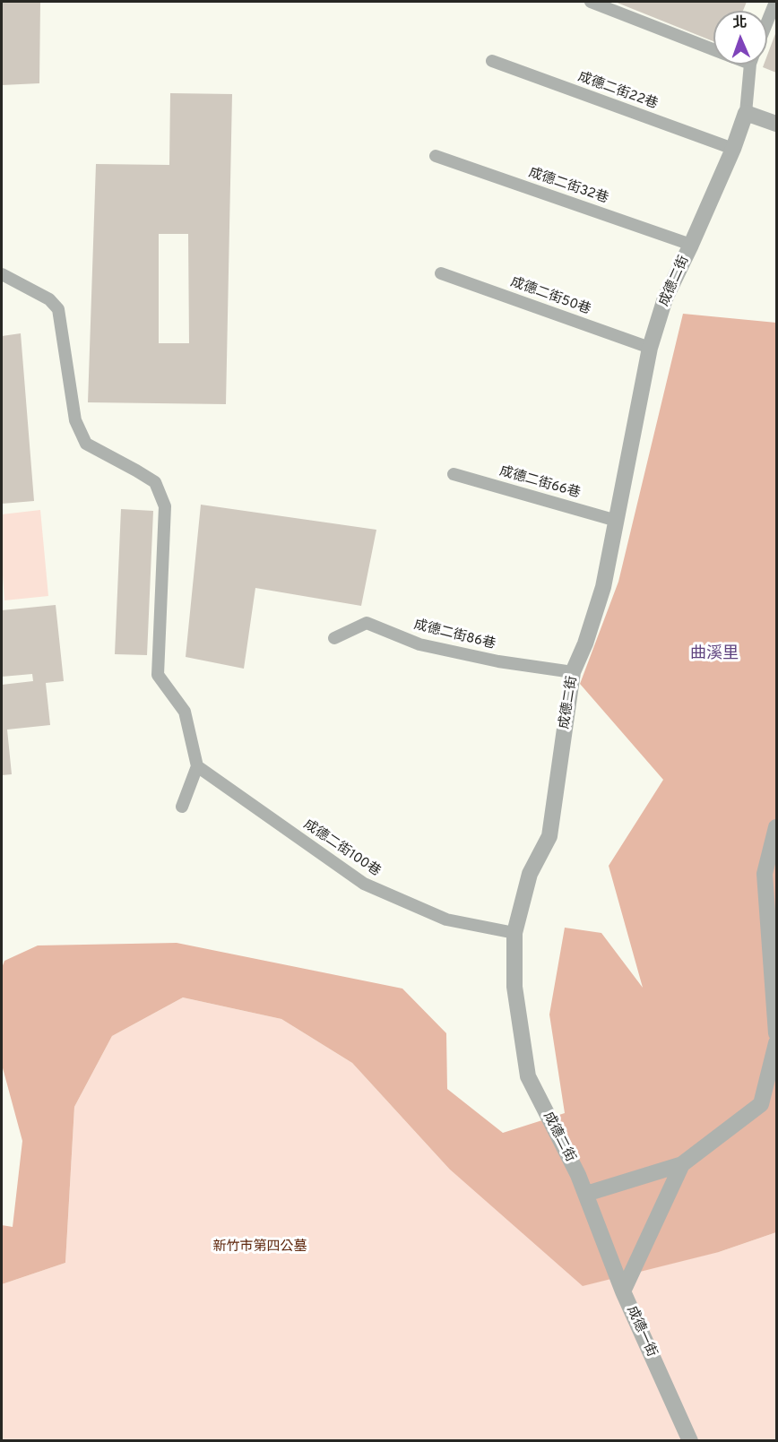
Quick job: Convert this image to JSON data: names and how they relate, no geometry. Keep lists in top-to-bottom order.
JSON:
{
  "streets": {
    "street": ["成德二街", "成德一街"],
    "lane": [
      "成德二街22巷",
      "成德二街32巷",
      "成德二街50巷",
      "成德二街66巷",
      "成德二街86巷",
      "成德二街100巷"
    ]
  },
  "crossings": [
    ["成德二街22巷", "成德二街"],
    ["成德二街32巷", "成德二街"],
    ["成德二街", "成德二街50巷"],
    ["成德二街", "成德二街66巷"],
    ["成德二街", "成德二街86巷"],
    ["成德二街", "成德二街100巷"],
    ["成德二街", "成德一街"]
  ],
  "districts": ["曲溪里"],
  "parks": ["新竹市第四公墓"],
  "north": "top"
}
